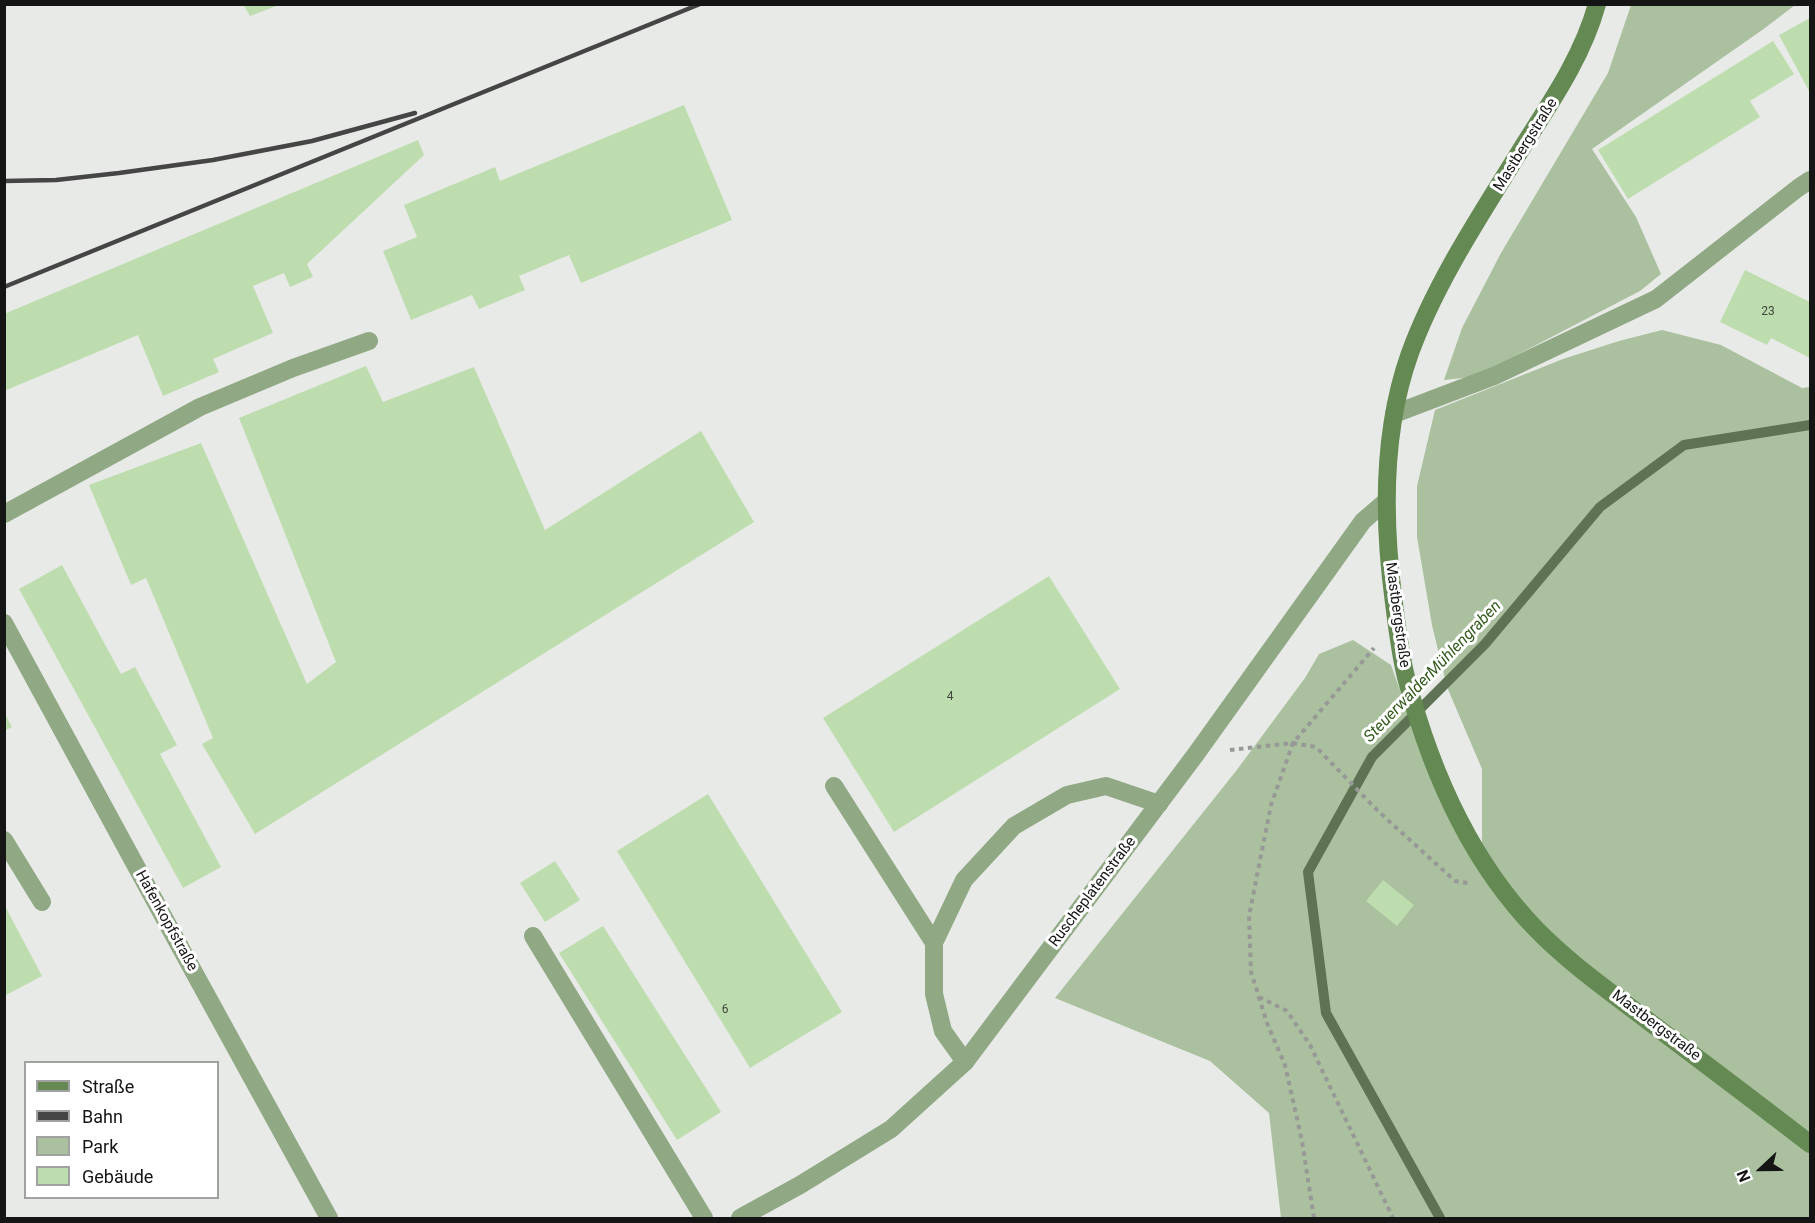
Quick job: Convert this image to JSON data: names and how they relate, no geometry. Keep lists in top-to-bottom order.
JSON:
{
  "streets": {
    "main road": ["Mastbergstraße"],
    "street": ["Ruscheplatenstraße", "Hafenkopfstraße"]
  },
  "crossings": [
    ["Mastbergstraße", "Ruscheplatenstraße"]
  ],
  "water": ["SteuerwalderMühlengraben"],
  "house_numbers": ["23", "4", "6"],
  "legend": [
    "Straße",
    "Bahn",
    "Park",
    "Gebäude"
  ],
  "north": "left"
}
